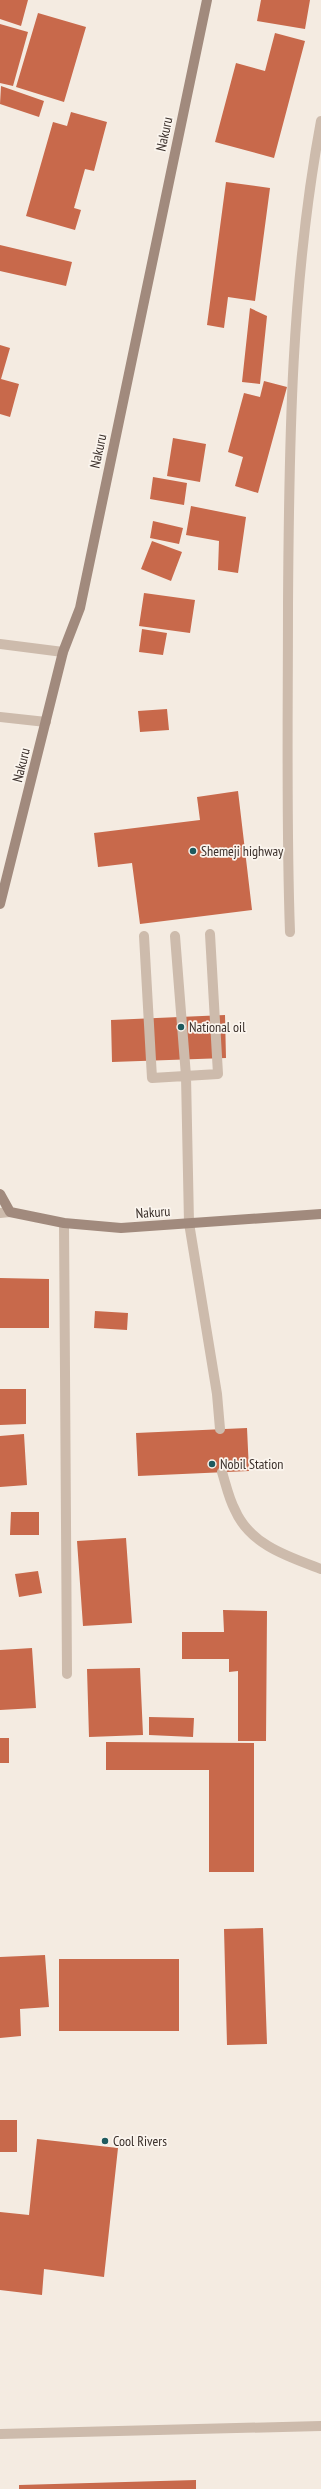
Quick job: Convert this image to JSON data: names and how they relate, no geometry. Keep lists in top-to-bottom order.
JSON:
{
  "streets": {
    "main road": ["Nakuru"]
  },
  "places": [
    "Shemeji highway",
    "National oil",
    "Nobil Station",
    "Cool Rivers"
  ]
}
